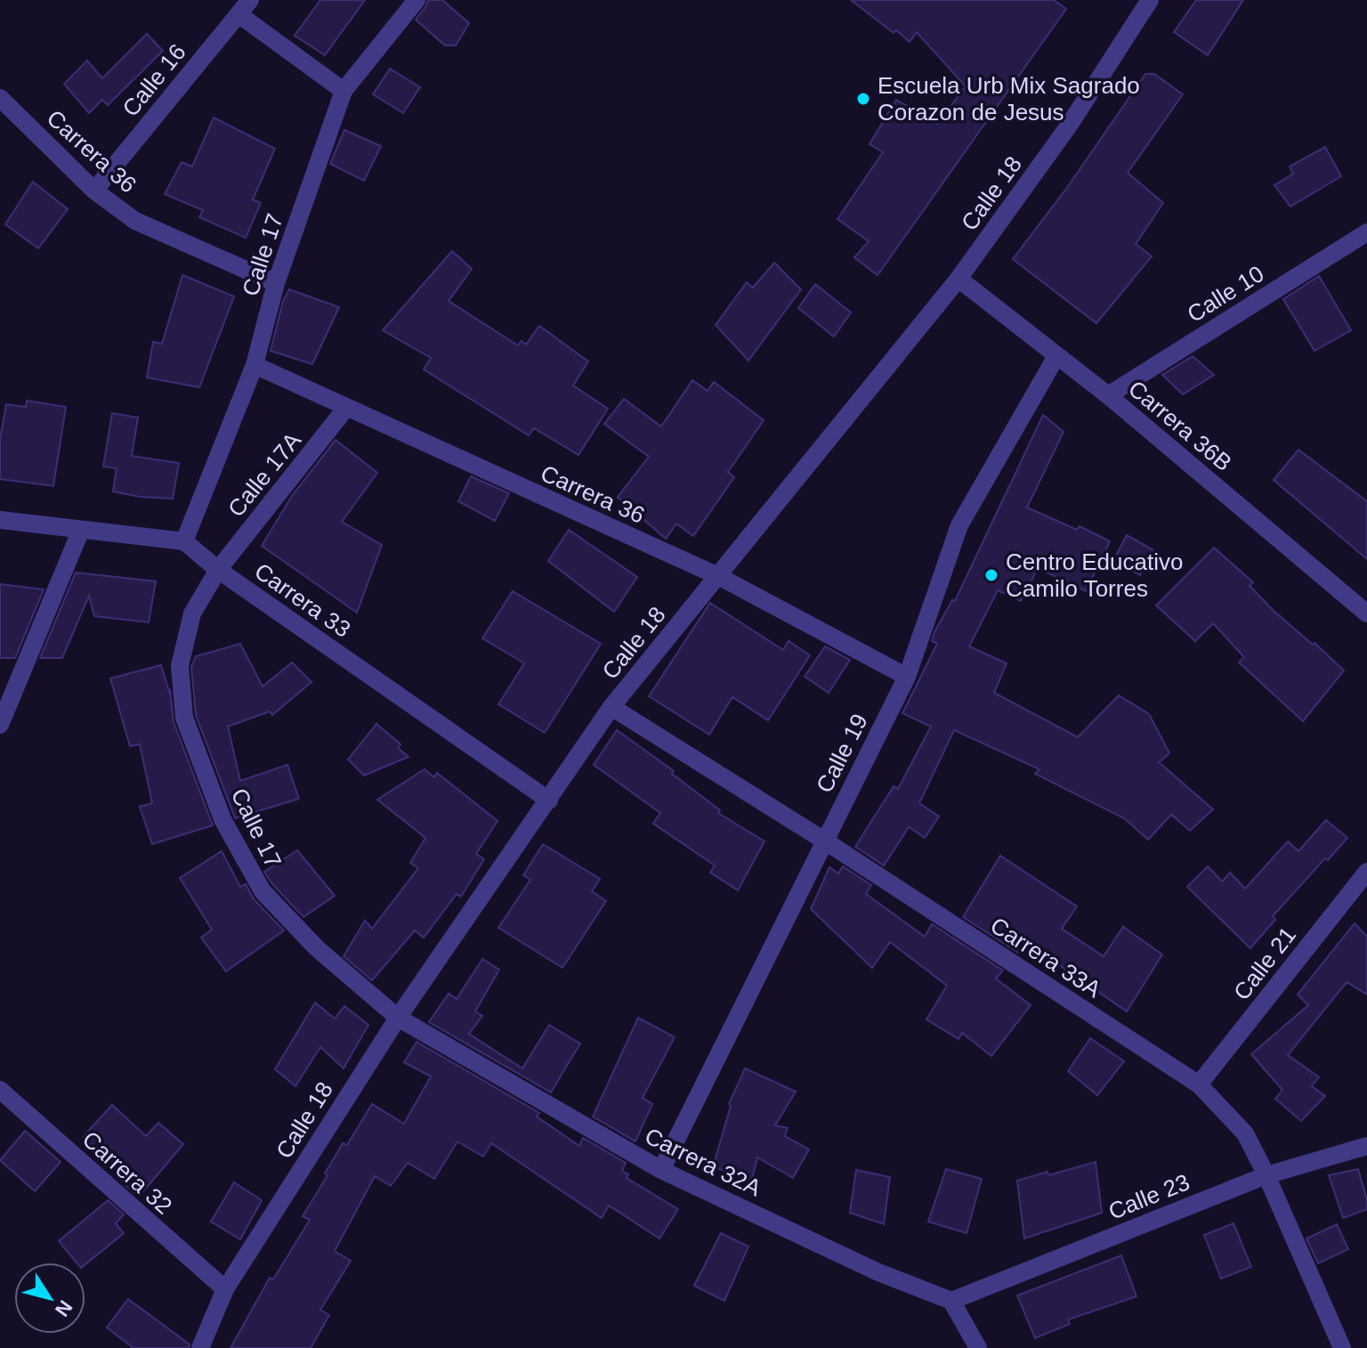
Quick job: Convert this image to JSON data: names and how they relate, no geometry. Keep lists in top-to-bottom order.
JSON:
{
  "streets": {
    "street": [
      "Calle 16",
      "Carrera 36",
      "Calle 18",
      "Calle 17",
      "Calle 10",
      "Carrera 36B",
      "Calle 17A",
      "Carrera 33",
      "Calle 19",
      "Carrera 33A",
      "Calle 21",
      "Carrera 32A",
      "Carrera 32",
      "Calle 23"
    ]
  },
  "crossings": [
    ["Calle 16", "Carrera 36"],
    ["Carrera 36", "Calle 18"],
    ["Carrera 36", "Calle 17"],
    ["Carrera 36", "Calle 17A"],
    ["Carrera 36", "Calle 19"],
    ["Calle 18", "Calle 17"],
    ["Calle 18", "Carrera 36B"],
    ["Calle 18", "Carrera 33"],
    ["Calle 18", "Carrera 33A"],
    ["Calle 18", "Carrera 32A"],
    ["Calle 18", "Carrera 32"],
    ["Calle 17", "Calle 17A"],
    ["Calle 17", "Carrera 33"],
    ["Calle 17", "Carrera 32A"],
    ["Calle 10", "Carrera 36B"],
    ["Carrera 36B", "Calle 19"],
    ["Calle 17A", "Carrera 33"],
    ["Calle 19", "Carrera 33A"],
    ["Calle 19", "Carrera 32A"],
    ["Carrera 33A", "Calle 21"],
    ["Carrera 33A", "Calle 23"],
    ["Carrera 32A", "Calle 23"]
  ],
  "places": ["Escuela Urb Mix Sagrado Corazon de Jesus", "Centro Educativo Camilo Torres"],
  "north": "bottom right"
}
